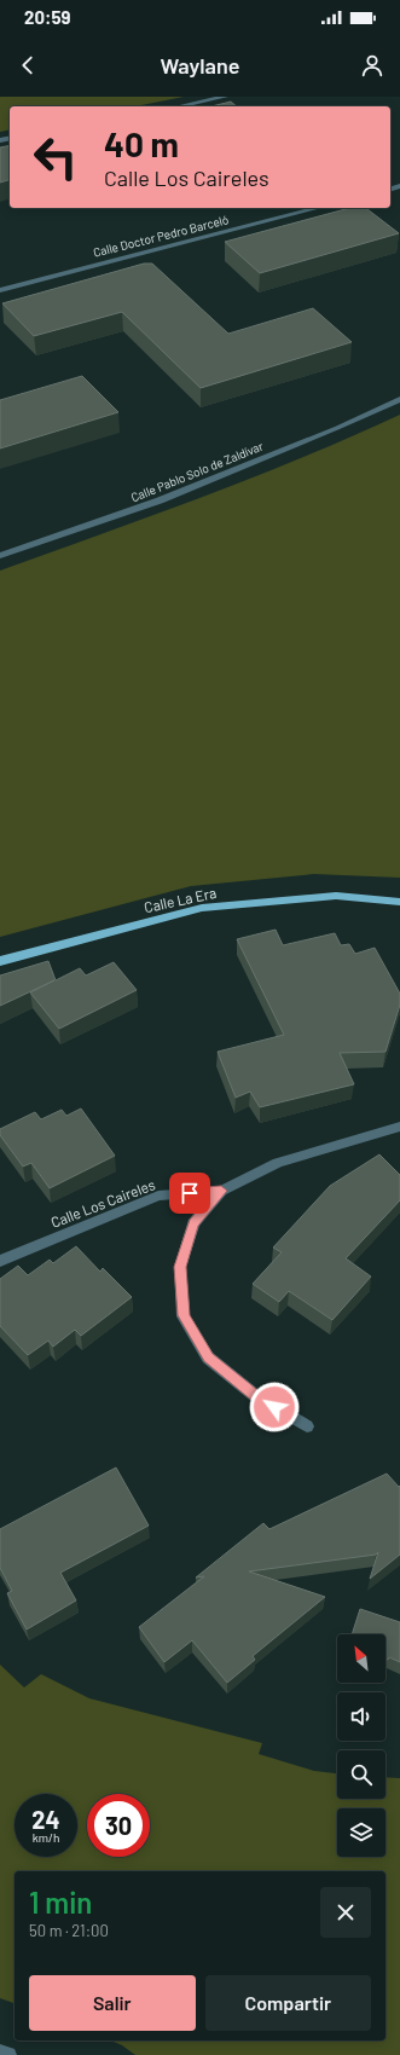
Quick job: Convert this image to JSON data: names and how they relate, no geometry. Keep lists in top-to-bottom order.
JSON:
{
  "streets": {
    "main road": ["Calle La Era"],
    "street": ["Calle Doctor Pedro Barceló", "Calle Pablo Solo de Zaldívar", "Calle Los Caireles"]
  },
  "north": "top left",
  "page": {
    "status": "20:59",
    "header": "Waylane",
    "turn": ["40 m", "Calle Los Caireles"],
    "speed": "24 km/h",
    "limit": "30",
    "heading": ["1 min", "50 m · 21:00"],
    "buttons": ["Salir", "Compartir"]
  }
}
